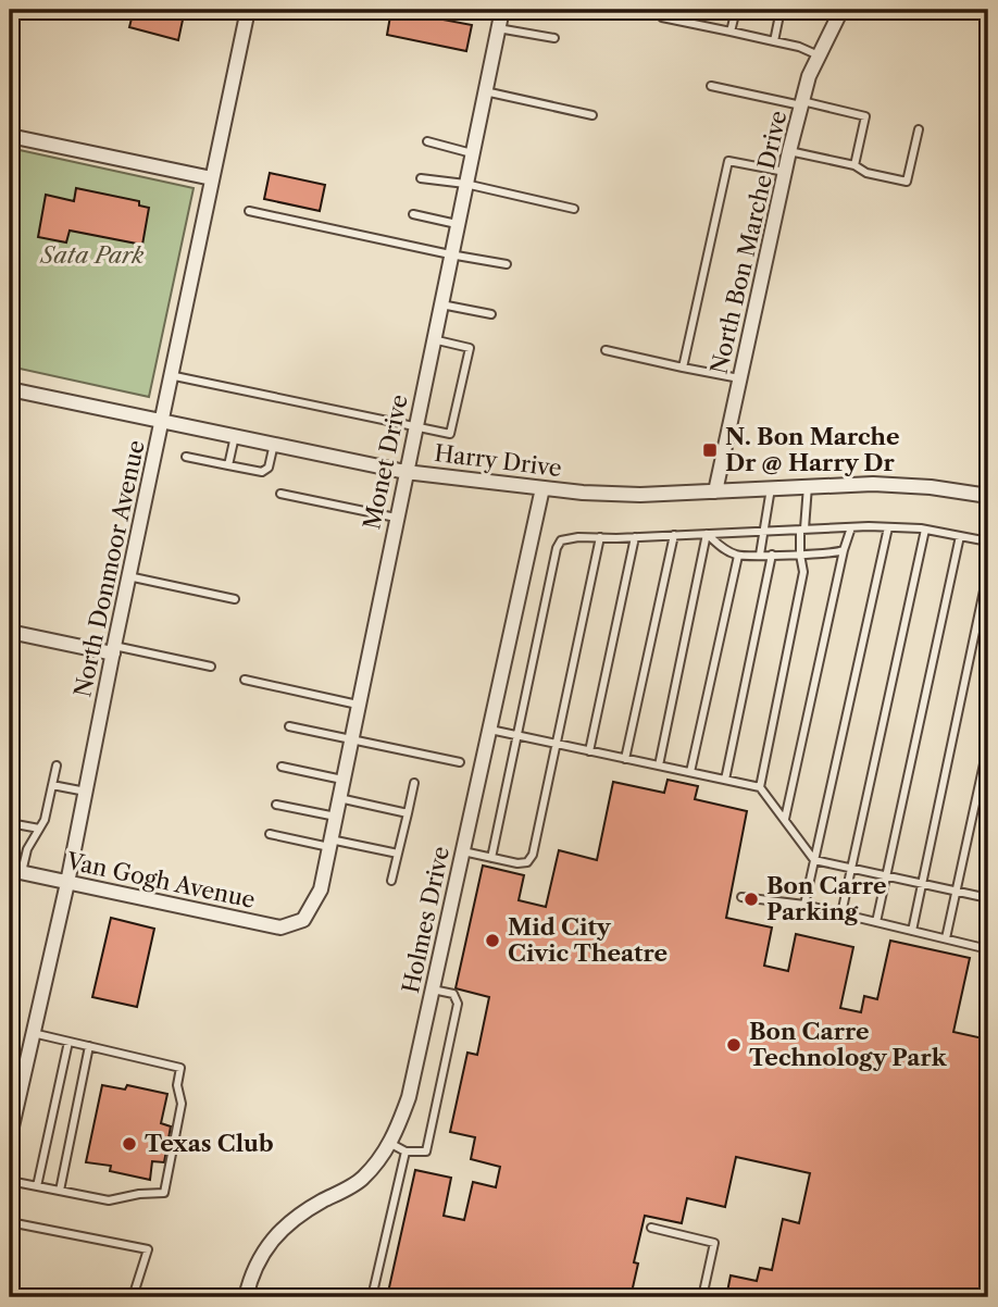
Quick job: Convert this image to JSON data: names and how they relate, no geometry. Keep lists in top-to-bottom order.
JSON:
{
  "streets": {
    "street": [
      "North Bon Marche Drive",
      "Harry Drive",
      "Monet Drive",
      "North Donmoor Avenue",
      "Van Gogh Avenue",
      "Holmes Drive"
    ]
  },
  "crossings": [
    ["North Bon Marche Drive", "Harry Drive"],
    ["Harry Drive", "Monet Drive"],
    ["Harry Drive", "North Donmoor Avenue"],
    ["Harry Drive", "Holmes Drive"],
    ["Monet Drive", "Van Gogh Avenue"],
    ["North Donmoor Avenue", "Van Gogh Avenue"]
  ],
  "parks": ["Sata Park"],
  "places": {
    "transit": ["N. Bon Marche Dr @ Harry Dr"],
    "other": [
      "Bon Carre Parking",
      "Mid City Civic Theatre",
      "Bon Carre Technology Park",
      "Texas Club"
    ]
  }
}
